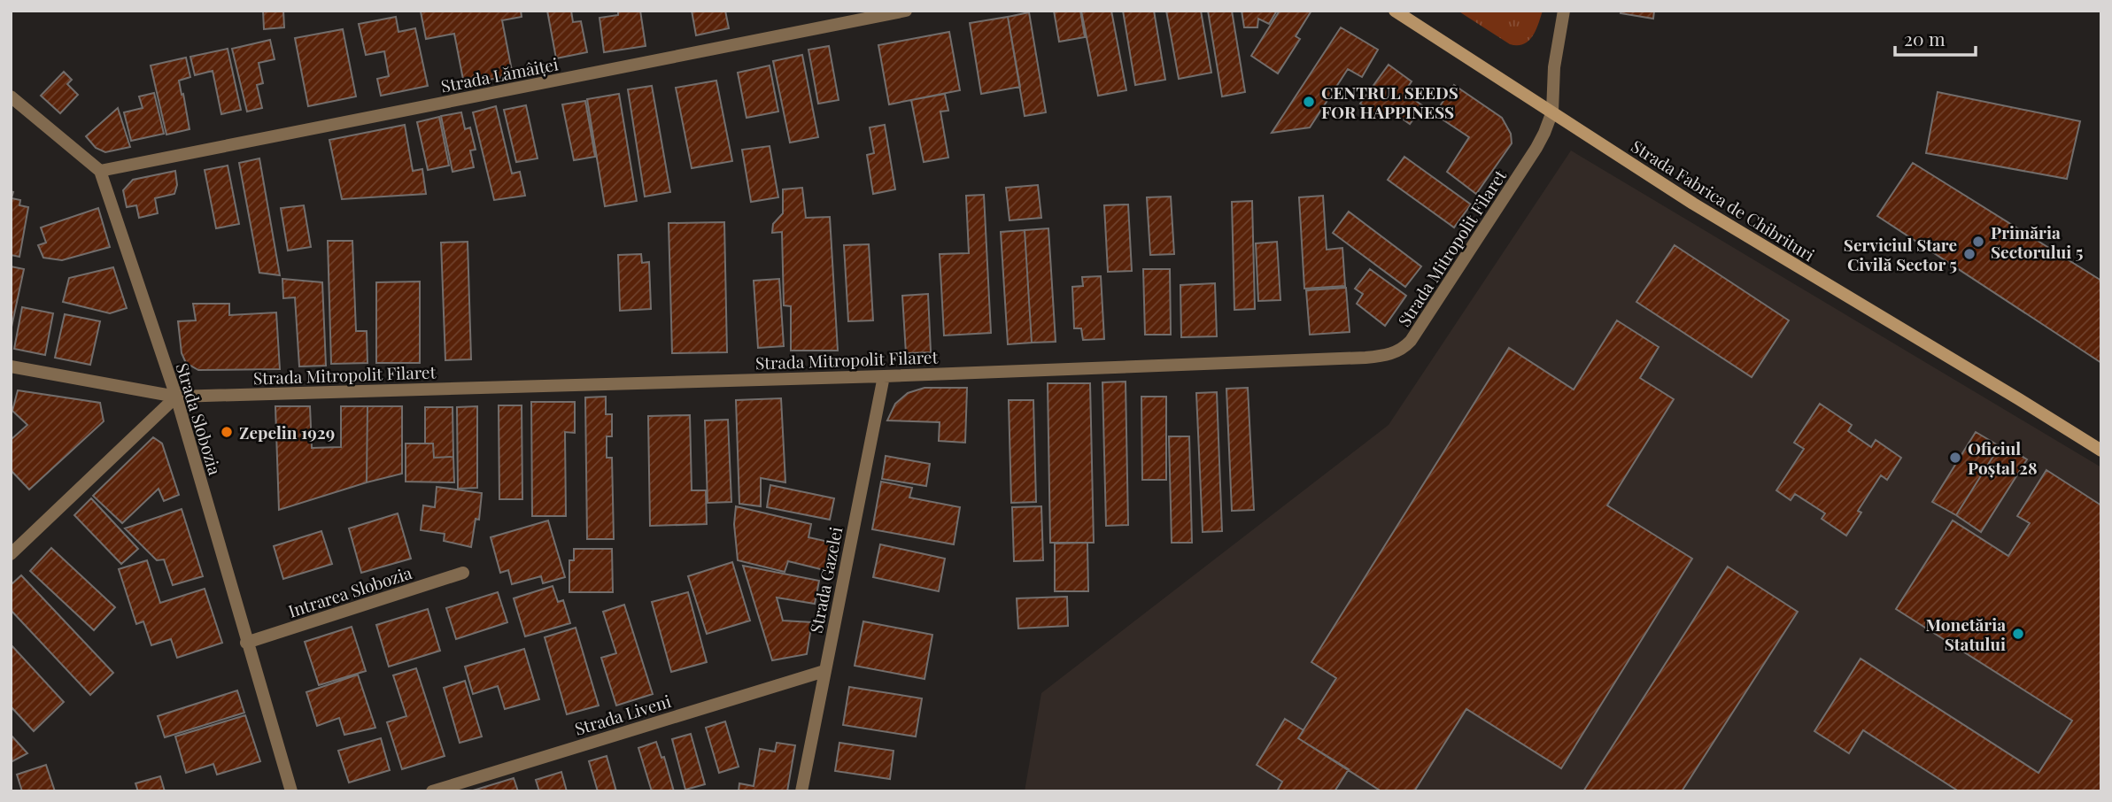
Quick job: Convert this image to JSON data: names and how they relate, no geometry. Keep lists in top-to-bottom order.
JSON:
{
  "streets": {
    "street": [
      "Strada Lămâiței",
      "Strada Fabrica de Chibrituri",
      "Strada Mitropolit Filaret",
      "Strada Slobozia",
      "Strada Gazelei",
      "Intrarea Slobozia",
      "Strada Liveni"
    ]
  },
  "crossings": [
    ["Strada Lămâiței", "Strada Slobozia"],
    ["Strada Fabrica de Chibrituri", "Strada Mitropolit Filaret"],
    ["Strada Mitropolit Filaret", "Strada Slobozia"],
    ["Strada Mitropolit Filaret", "Strada Gazelei"],
    ["Strada Slobozia", "Intrarea Slobozia"],
    ["Strada Gazelei", "Strada Liveni"]
  ],
  "places": [
    "CENTRUL SEEDS FOR HAPPINESS",
    "Primăria Sectorului 5",
    "Serviciul Stare Civilă Sector 5",
    "Zepelin 1929",
    "Oficiul Poștal 28",
    "Monetăria Statului"
  ],
  "scale_bar": "20 m"
}
